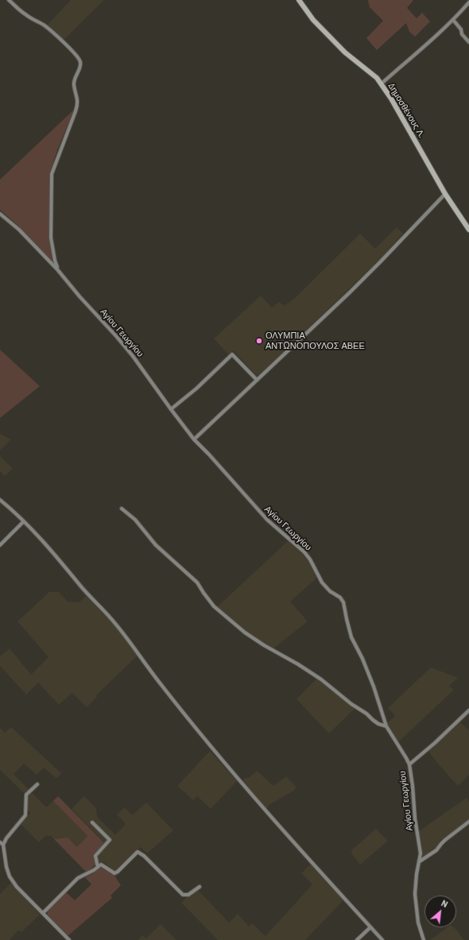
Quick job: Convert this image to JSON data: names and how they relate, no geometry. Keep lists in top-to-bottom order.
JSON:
{
  "streets": {
    "street": ["Δημοσθένους Λ.", "Αγίου Γεωργίου"]
  },
  "places": ["ΟΛΥΜΠΙΑ ΑΝΤΩΝΟΠΟΥΛΟΣ ΑΒΕΕ"],
  "north": "top right"
}
